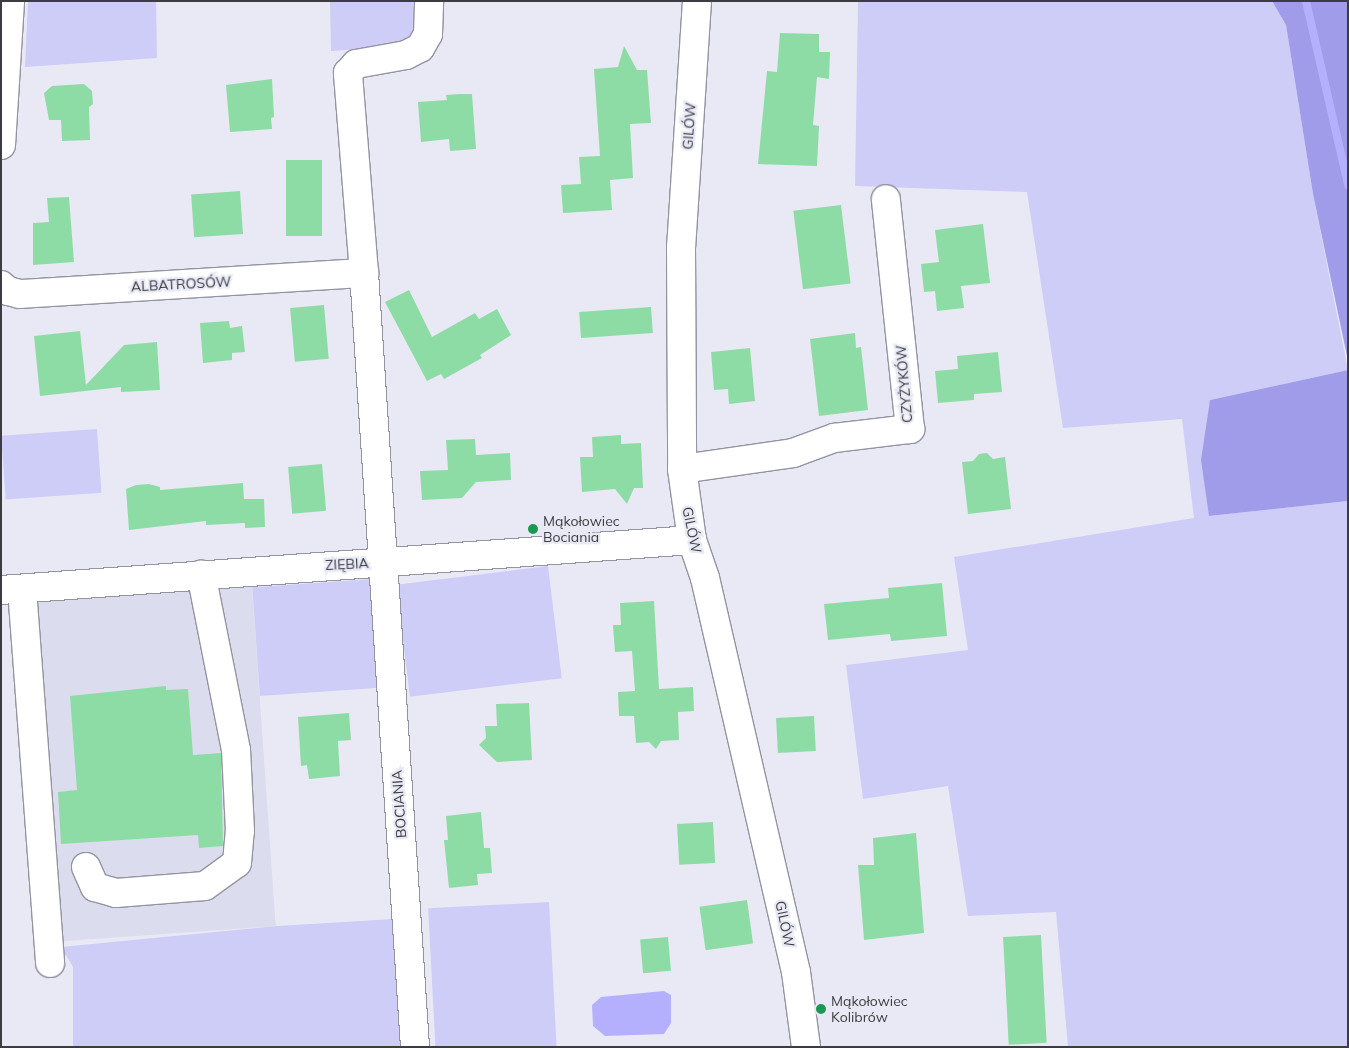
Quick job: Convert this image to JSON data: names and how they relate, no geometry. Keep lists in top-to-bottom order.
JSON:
{
  "streets": {
    "street": [
      "GILÓW",
      "ALBATROSÓW",
      "CZYŻYKÓW",
      "ZIĘBIA",
      "BOCIANIA"
    ]
  },
  "crossings": [
    ["GILÓW", "CZYŻYKÓW"],
    ["GILÓW", "ZIĘBIA"],
    ["ZIĘBIA", "BOCIANIA"]
  ],
  "places": ["Mąkołowiec Bociania", "Mąkołowiec Kolibrów"]
}
